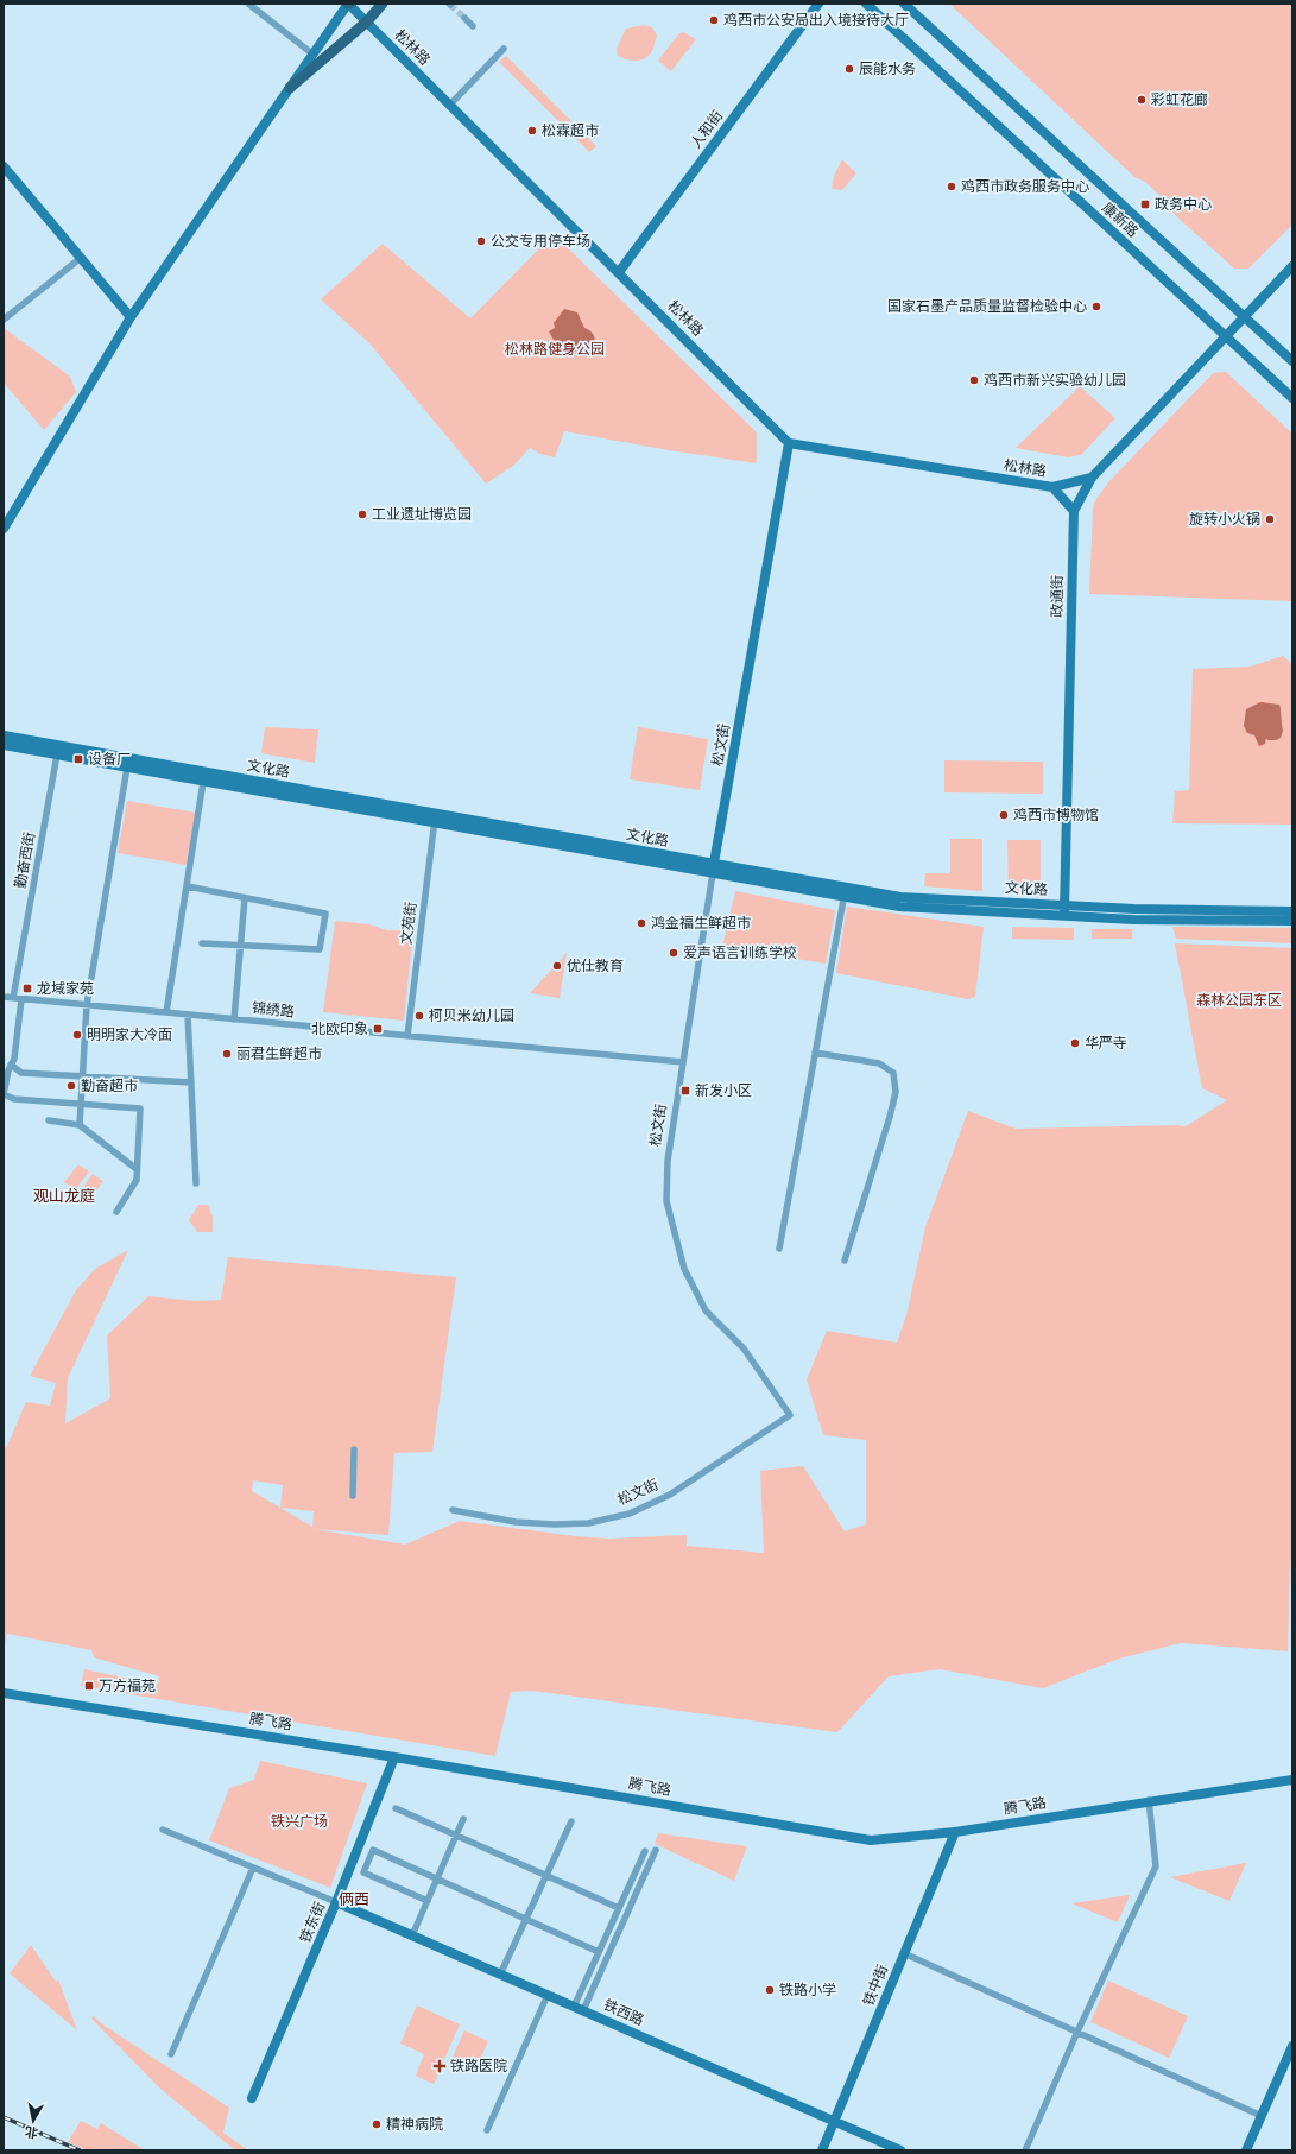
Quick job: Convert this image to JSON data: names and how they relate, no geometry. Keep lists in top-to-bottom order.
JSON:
{
  "streets": {
    "street": [
      "松林路",
      "人和街",
      "康新路",
      "政通街",
      "松文街",
      "文化路",
      "勤奋西街",
      "文苑街",
      "锦绣路",
      "腾飞路",
      "铁东街",
      "铁中街",
      "铁西路"
    ]
  },
  "crossings": [
    ["松林路", "人和街"],
    ["松林路", "政通街"],
    ["松林路", "松文街"],
    ["康新路", "政通街"],
    ["政通街", "文化路"],
    ["松文街", "文化路"],
    ["松文街", "锦绣路"],
    ["文化路", "勤奋西街"],
    ["文化路", "文苑街"],
    ["勤奋西街", "锦绣路"],
    ["文苑街", "锦绣路"],
    ["腾飞路", "铁东街"],
    ["腾飞路", "铁中街"],
    ["铁东街", "铁西路"],
    ["铁中街", "铁西路"]
  ],
  "districts": ["观山龙庭", "俩西"],
  "parks": ["松林路健身公园", "森林公园东区", "铁兴广场"],
  "places": {
    "other": [
      "鸡西市公安局出入境接待大厅",
      "辰能水务",
      "彩虹花廊",
      "松霖超市",
      "鸡西市政务服务中心",
      "公交专用停车场",
      "国家石墨产品质量监督检验中心",
      "鸡西市新兴实验幼儿园",
      "工业遗址博览园",
      "旋转小火锅",
      "鸡西市博物馆",
      "鸿金福生鲜超市",
      "爱声语言训练学校",
      "优仕教育",
      "柯贝米幼儿园",
      "明明家大冷面",
      "华严寺",
      "丽君生鲜超市",
      "勤奋超市",
      "铁路小学",
      "精神病院"
    ],
    "transit": [
      "政务中心",
      "设备厂",
      "龙域家苑",
      "北欧印象",
      "新发小区",
      "万方福苑"
    ],
    "health": ["铁路医院"]
  },
  "north": "bottom"
}
